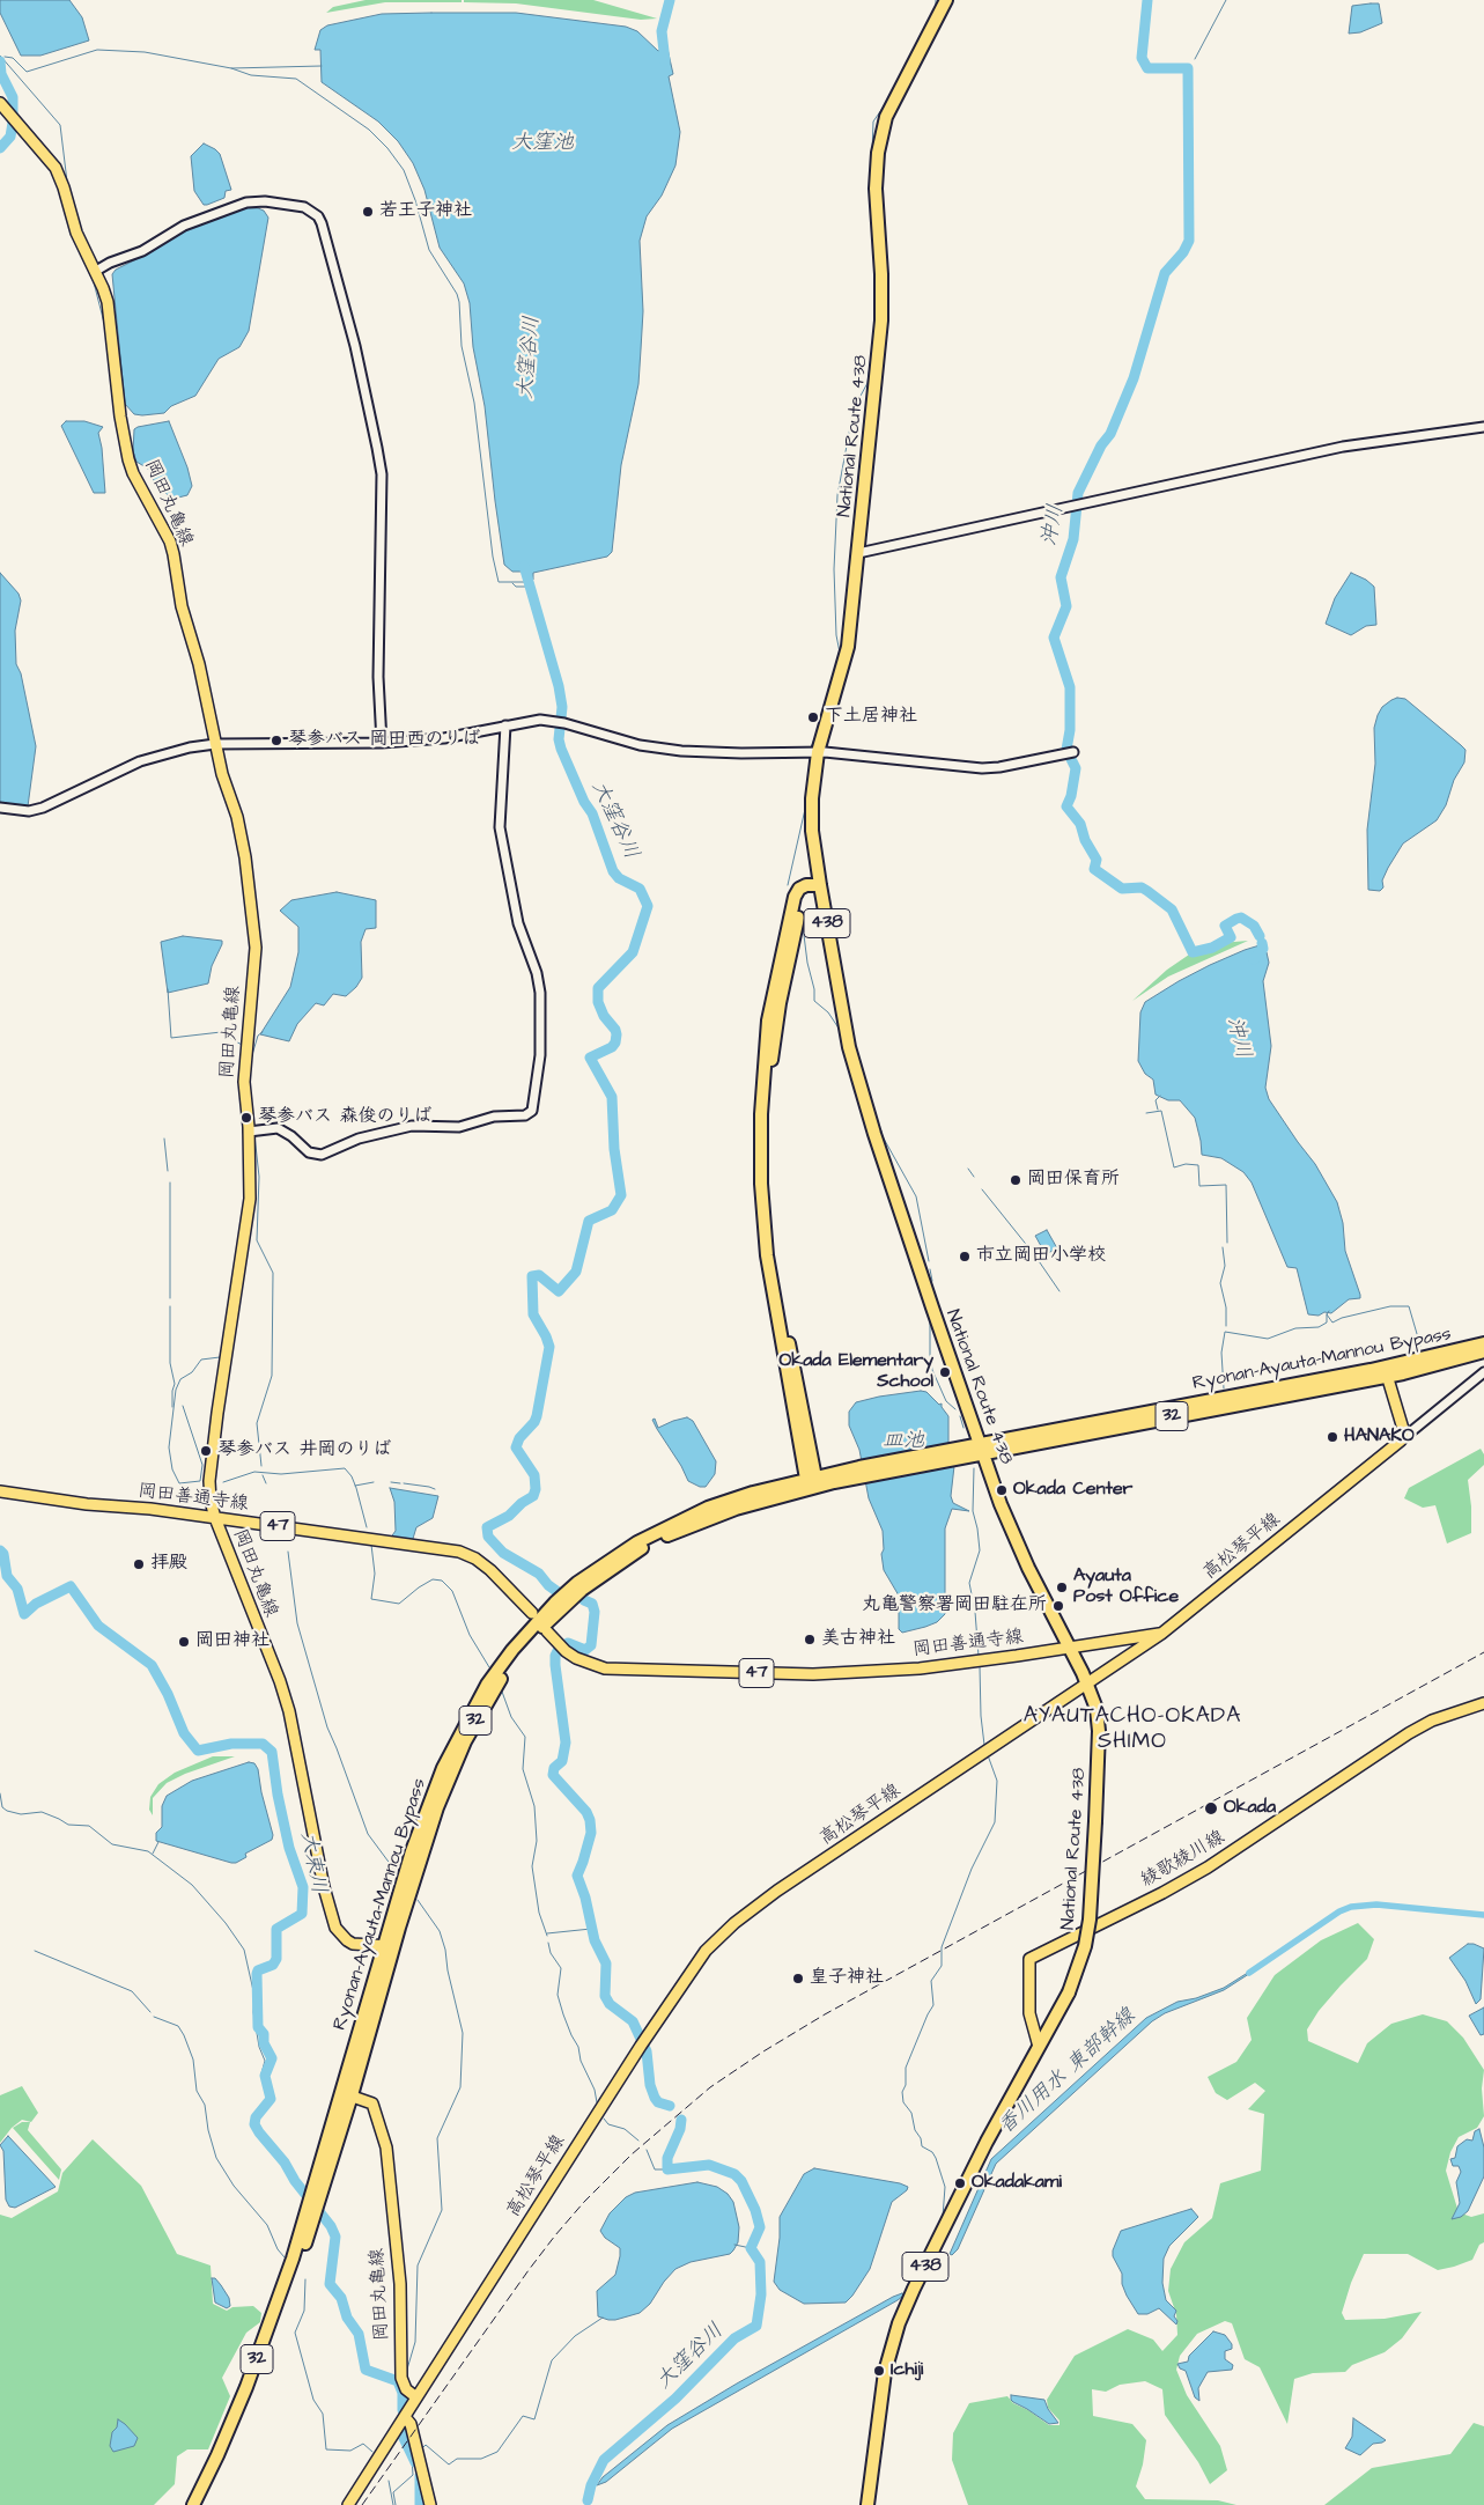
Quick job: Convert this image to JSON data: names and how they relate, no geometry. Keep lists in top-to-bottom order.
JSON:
{
  "streets": {
    "highway": [
      "National Route 438",
      "438",
      "Ryonan-Ayauta-Mannou Bypass",
      "32"
    ],
    "main road": [
      "岡田丸亀線",
      "岡田善通寺線",
      "47",
      "高松琴平線",
      "綾歌綾川線"
    ]
  },
  "crossings": [
    ["National Route 438", "438"],
    ["National Route 438", "Ryonan-Ayauta-Mannou Bypass"],
    ["National Route 438", "岡田善通寺線"],
    ["National Route 438", "高松琴平線"],
    ["National Route 438", "綾歌綾川線"],
    ["岡田丸亀線", "Ryonan-Ayauta-Mannou Bypass"],
    ["岡田丸亀線", "岡田善通寺線"],
    ["岡田丸亀線", "高松琴平線"],
    ["438", "Ryonan-Ayauta-Mannou Bypass"],
    ["岡田善通寺線", "高松琴平線"]
  ],
  "districts": ["AYAUTACHO-OKADA SHIMO"],
  "water": [
    "大窪池",
    "大窪谷川",
    "沖川",
    "皿池",
    "大束川",
    "香川用水 東部幹線"
  ],
  "places": [
    "若王子神社",
    "下土居神社",
    "琴参バス 岡田西のりば",
    "琴参バス 森俊のりば",
    "岡田保育所",
    "市立岡田小学校",
    "Okada Elementary School",
    "HANAKO",
    "琴参バス 井岡のりば",
    "Okada Center",
    "拝殿",
    "Ayauta Post Office",
    "丸亀警察署岡田駐在所",
    "美古神社",
    "岡田神社",
    "Okada",
    "皇子神社",
    "Okadakami",
    "Ichiji"
  ]
}
